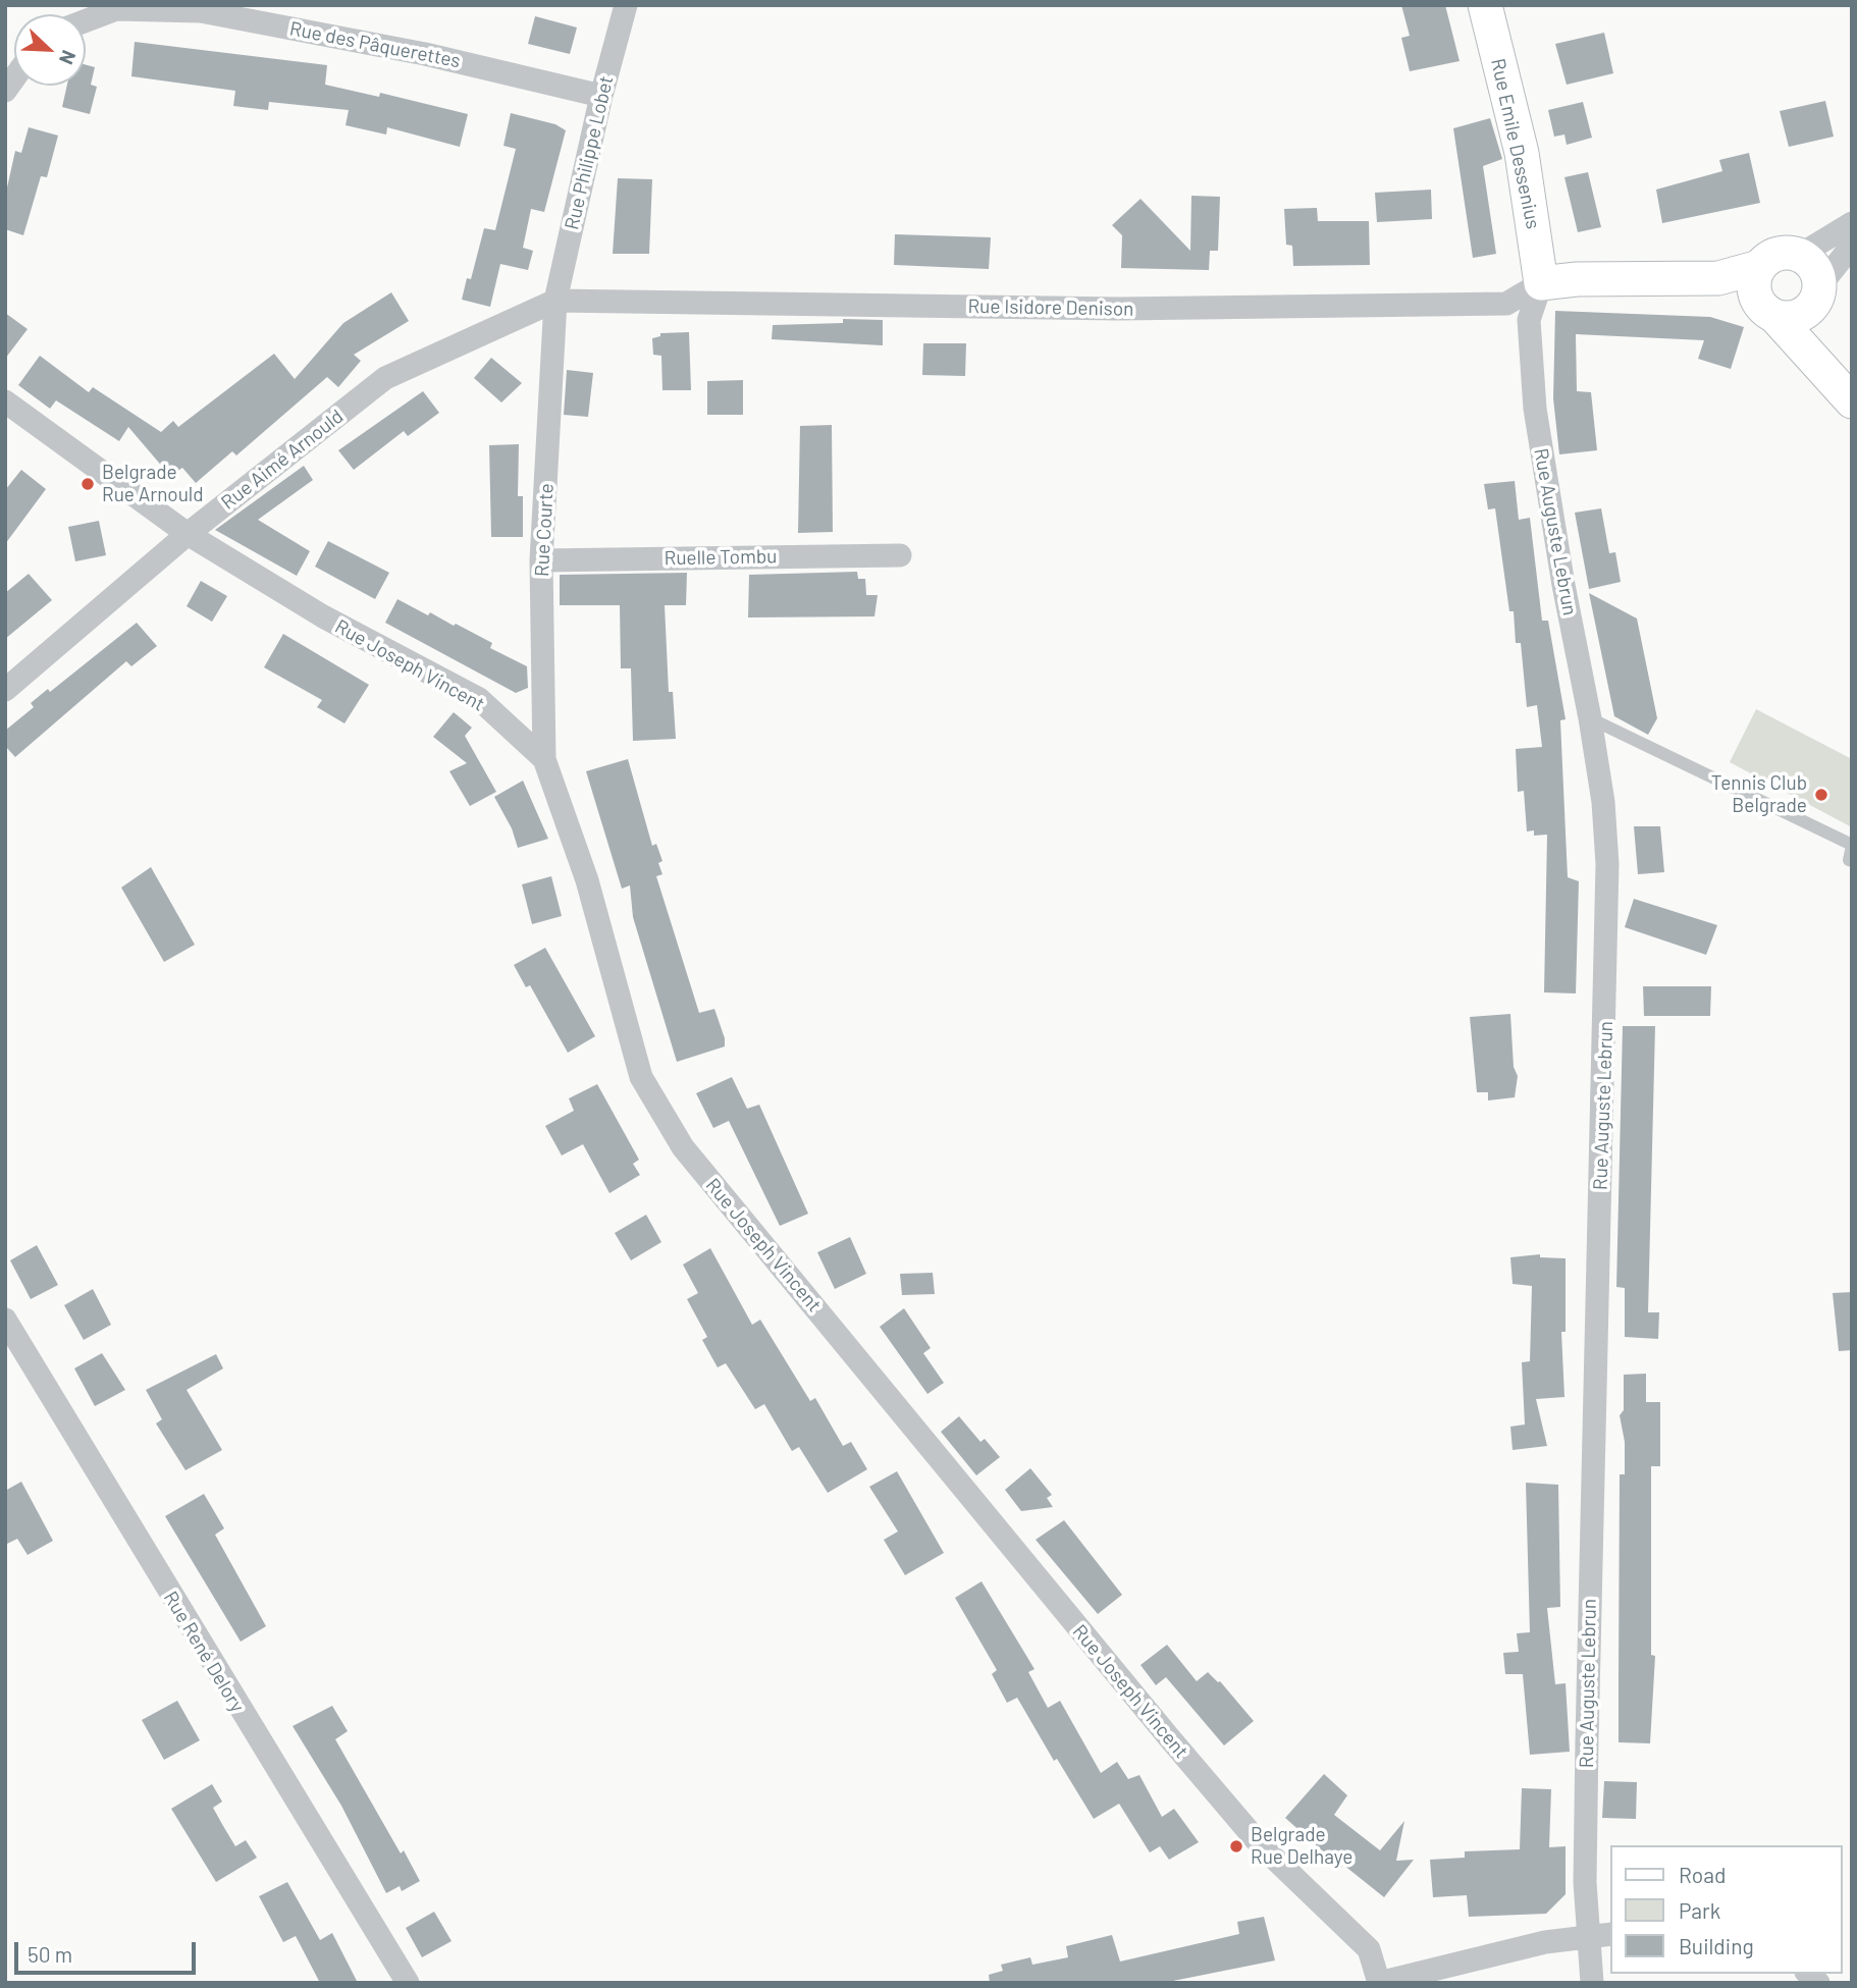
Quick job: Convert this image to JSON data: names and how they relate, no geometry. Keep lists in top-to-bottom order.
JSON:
{
  "streets": {
    "street": [
      "Rue des Pâquerettes",
      "Rue Emile Dessenius",
      "Rue Philippe Lobet",
      "Rue Isidore Denison",
      "Rue Aimé Arnould",
      "Rue Courte",
      "Rue Auguste Lebrun",
      "Ruelle Tombu",
      "Rue Joseph Vincent",
      "Rue René Delory"
    ]
  },
  "crossings": [
    ["Rue des Pâquerettes", "Rue Philippe Lobet"],
    ["Rue Emile Dessenius", "Rue Isidore Denison"],
    ["Rue Emile Dessenius", "Rue Auguste Lebrun"],
    ["Rue Philippe Lobet", "Rue Isidore Denison"],
    ["Rue Philippe Lobet", "Rue Aimé Arnould"],
    ["Rue Philippe Lobet", "Rue Courte"],
    ["Rue Isidore Denison", "Rue Aimé Arnould"],
    ["Rue Isidore Denison", "Rue Courte"],
    ["Rue Isidore Denison", "Rue Auguste Lebrun"],
    ["Rue Aimé Arnould", "Rue Courte"],
    ["Rue Aimé Arnould", "Rue Joseph Vincent"],
    ["Rue Courte", "Ruelle Tombu"],
    ["Rue Courte", "Rue Joseph Vincent"]
  ],
  "places": ["Belgrade Rue Arnould", "Tennis Club Belgrade", "Belgrade Rue Delhaye"],
  "legend": ["Road", "Park", "Building"],
  "scale_bar": "50 m",
  "north": "bottom right"
}
